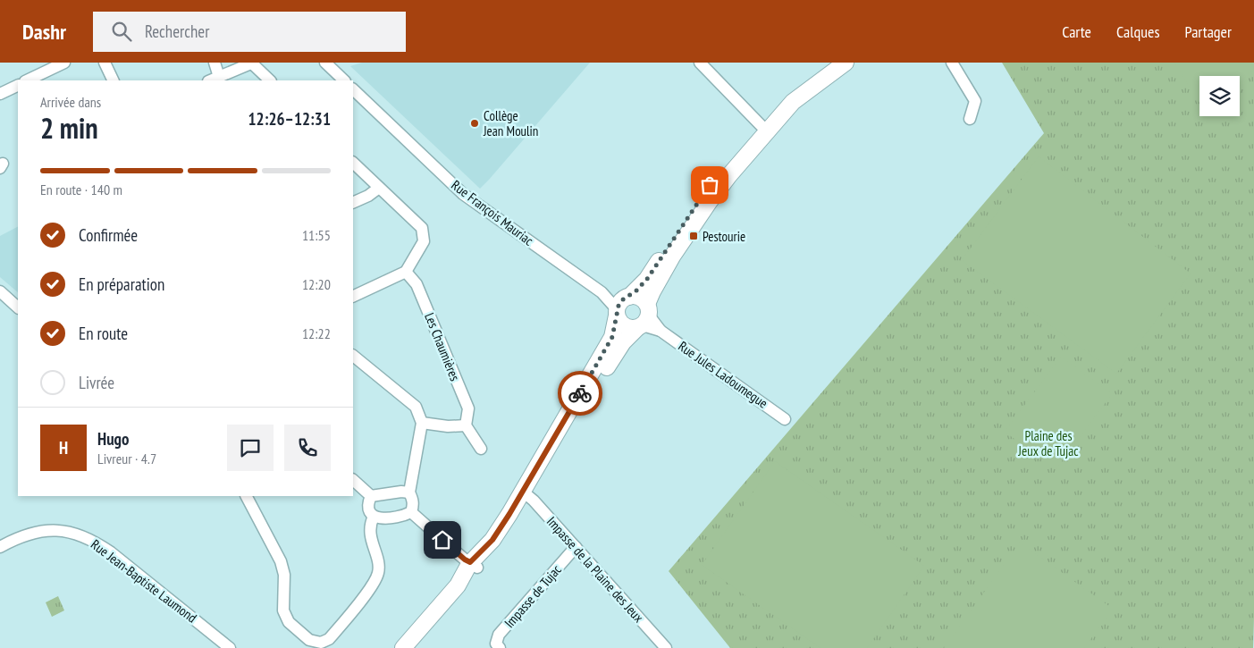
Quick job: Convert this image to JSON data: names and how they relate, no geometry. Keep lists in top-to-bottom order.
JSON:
{
  "streets": {
    "street": [
      "Rue François Mauriac",
      "Les Chaumières",
      "Rue Jules Ladoumegue",
      "Impasse de la Plaine des Jeux",
      "Rue Jean-Baptiste Laumond",
      "Impasse de Tujac"
    ]
  },
  "crossings": [
    ["Impasse de la Plaine des Jeux", "Impasse de Tujac"]
  ],
  "parks": ["Plaine des Jeux de Tujac"],
  "places": {
    "other": ["Collège Jean Moulin"],
    "transit": ["Pestourie"]
  },
  "page": {
    "header": "Dashr",
    "search": "Rechercher",
    "nav": ["Carte", "Calques", "Partager"],
    "heading": ["2 min", "Arrivée dans", "12:26–12:31"],
    "panel": ["Hugo", "Livreur · 4.7"],
    "bar": "En route · 140 m",
    "list": [
      ["Confirmée", "11:55"],
      ["En préparation", "12:20"],
      ["En route", "12:22"],
      "Livrée"
    ],
    "round": "H"
  }
}
